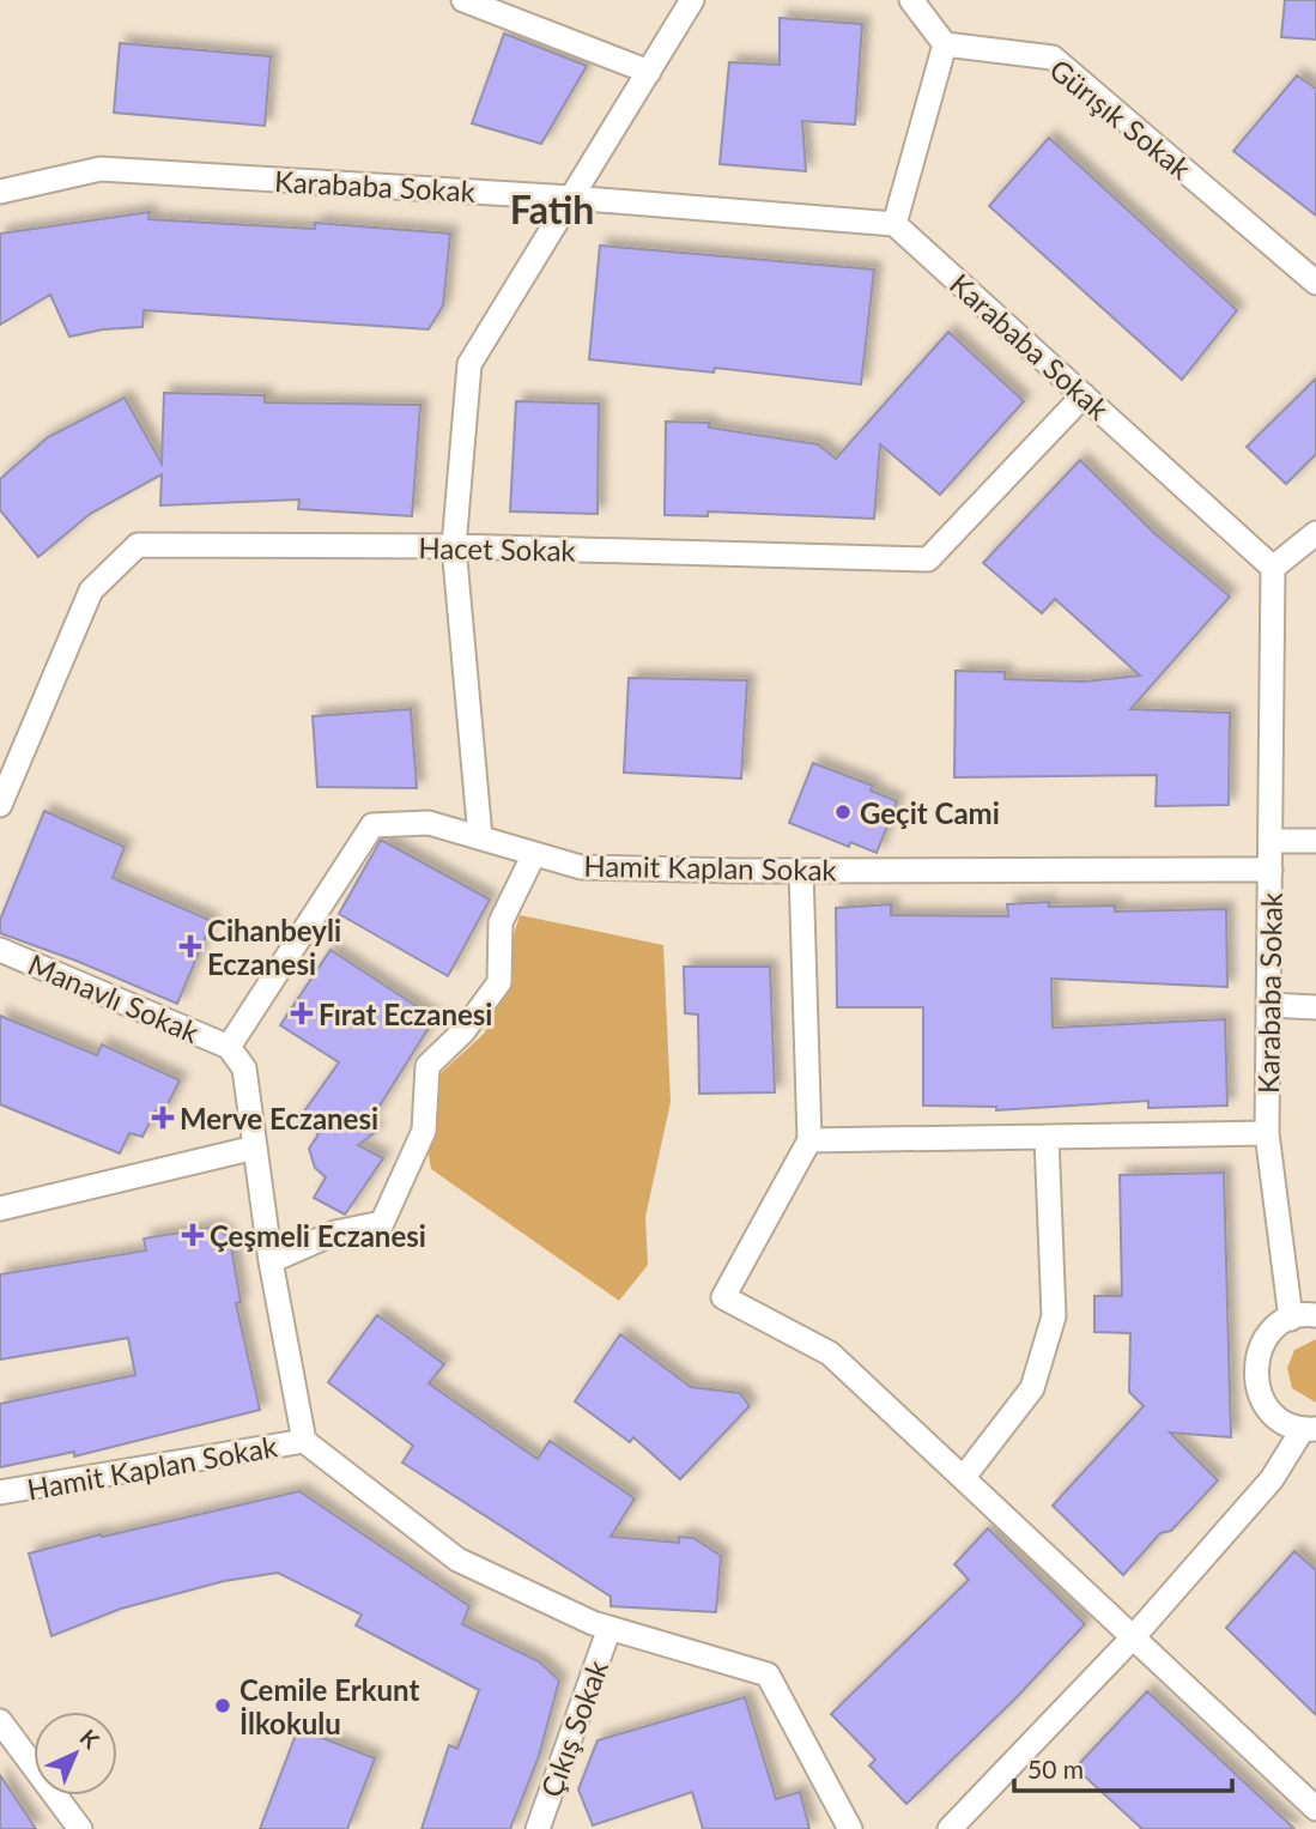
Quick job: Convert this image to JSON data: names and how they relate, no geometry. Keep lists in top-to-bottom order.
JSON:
{
  "streets": {
    "street": [
      "Gürışık Sokak",
      "Karababa Sokak",
      "Hacet Sokak",
      "Hamit Kaplan Sokak",
      "Manavlı Sokak",
      "Çıkış Sokak"
    ]
  },
  "crossings": [
    ["Karababa Sokak", "Hacet Sokak"],
    ["Karababa Sokak", "Hamit Kaplan Sokak"],
    ["Hamit Kaplan Sokak", "Manavlı Sokak"],
    ["Hamit Kaplan Sokak", "Çıkış Sokak"]
  ],
  "districts": ["Fatih"],
  "places": {
    "other": ["Geçit Cami", "Cemile Erkunt İlkokulu"],
    "health": [
      "Cihanbeyli Eczanesi",
      "Fırat Eczanesi",
      "Merve Eczanesi",
      "Çeşmeli Eczanesi"
    ]
  },
  "scale_bar": "50 m",
  "north": "top right"
}
